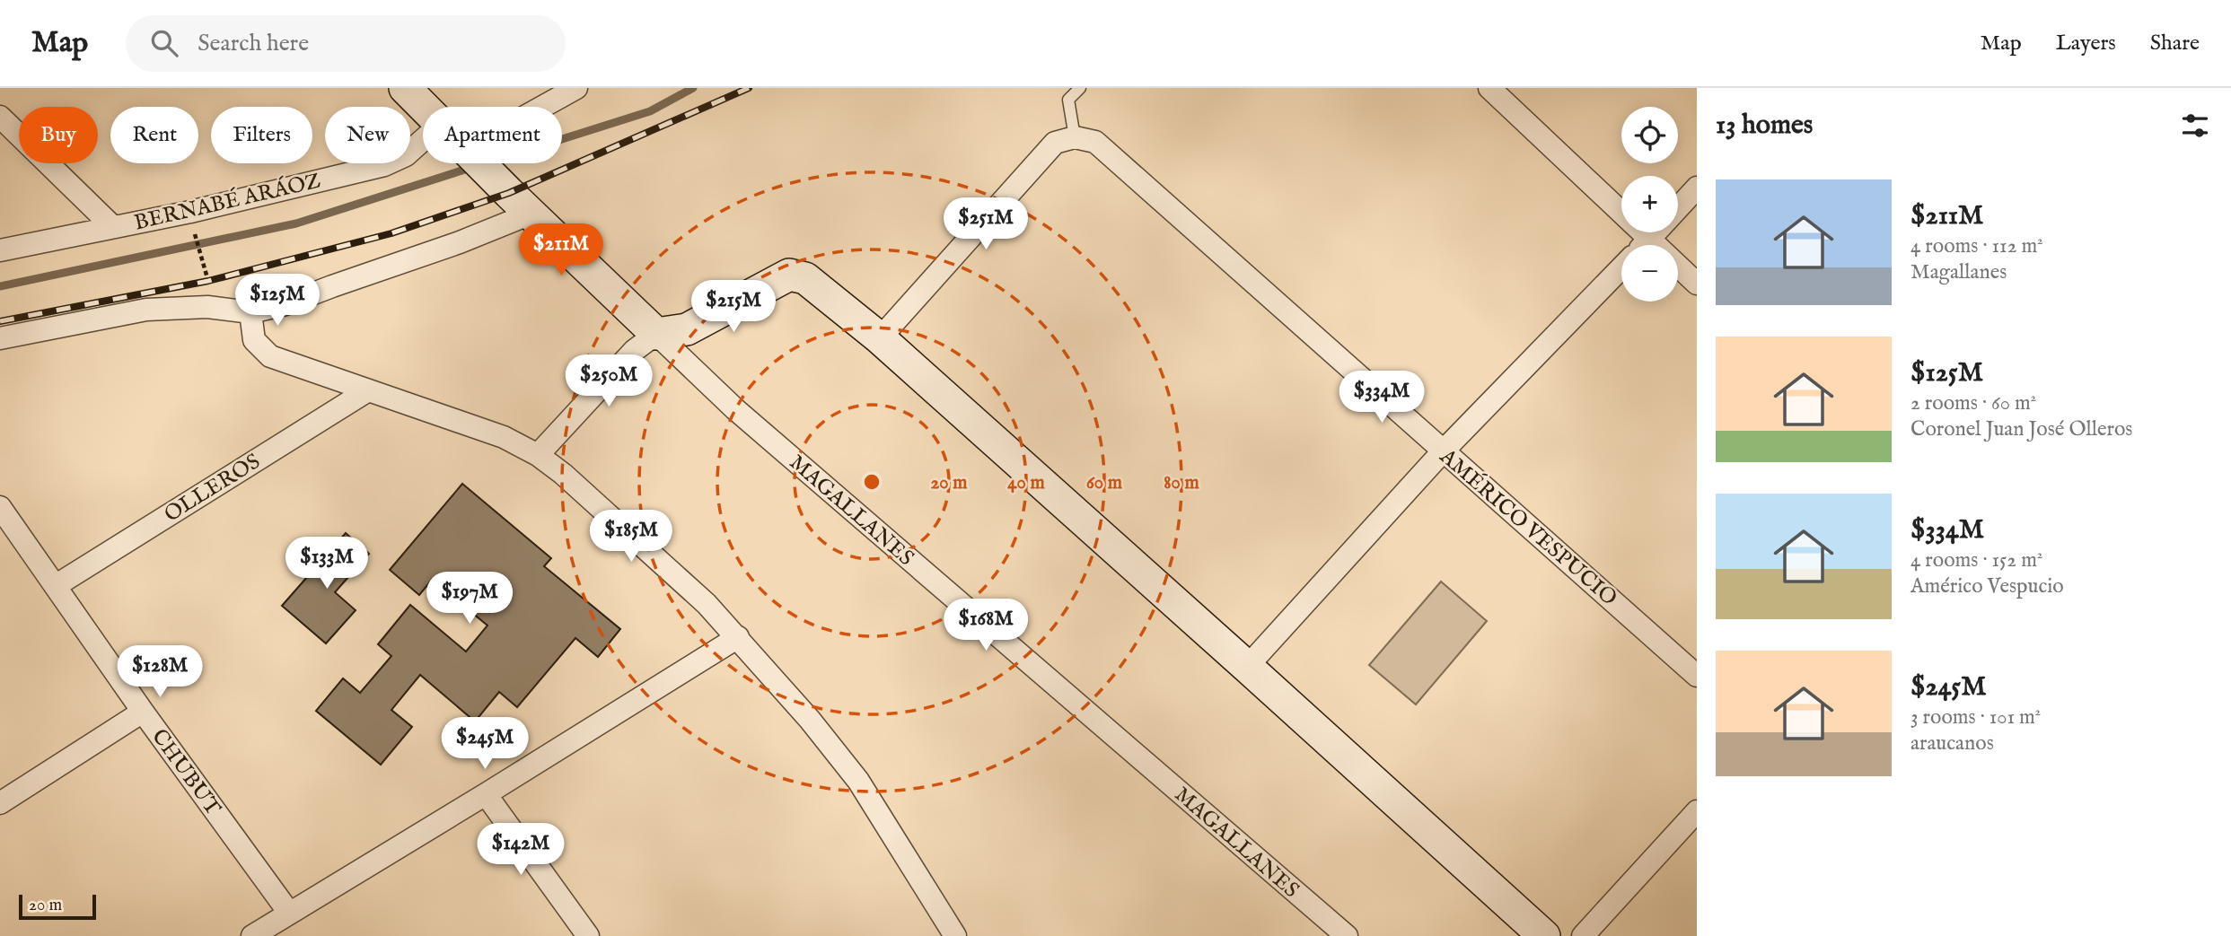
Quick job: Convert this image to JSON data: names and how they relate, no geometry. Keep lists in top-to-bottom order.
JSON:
{
  "streets": {
    "main road": ["MAGALLANES"],
    "street": [
      "BERNABÉ ARÁOZ",
      "OLLEROS",
      "AMÉRICO VESPUCIO",
      "CHUBUT"
    ]
  },
  "crossings": [
    ["OLLEROS", "CHUBUT"]
  ],
  "scale_bar": "20 m",
  "page": {
    "header": "Map",
    "search": "Search here",
    "nav": ["Map", "Layers", "Share"],
    "heading": "13 homes",
    "map_buttons": ["+", "−"],
    "chip": [
      "Buy",
      "Rent",
      "Filters",
      "New",
      "Apartment"
    ],
    "list": [
      {
        "name": "$211M",
        "note": "4 rooms · 112 m² · Magallanes"
      },
      {
        "name": "$125M",
        "note": "2 rooms · 60 m² · Coronel Juan José Olleros"
      },
      {
        "name": "$334M",
        "note": "4 rooms · 152 m² · Américo Vespucio"
      },
      {
        "name": "$245M",
        "note": "3 rooms · 101 m² · araucanos"
      }
    ],
    "price": [
      "$251M",
      "$211M",
      "$125M",
      "$215M",
      "$250M",
      "$334M",
      "$185M",
      "$133M",
      "$197M",
      "$168M",
      "$128M",
      "$245M",
      "$142M"
    ],
    "scale": "20 m"
  },
  "rings": [
    "20 m",
    "40 m",
    "60 m",
    "80 m"
  ]
}
